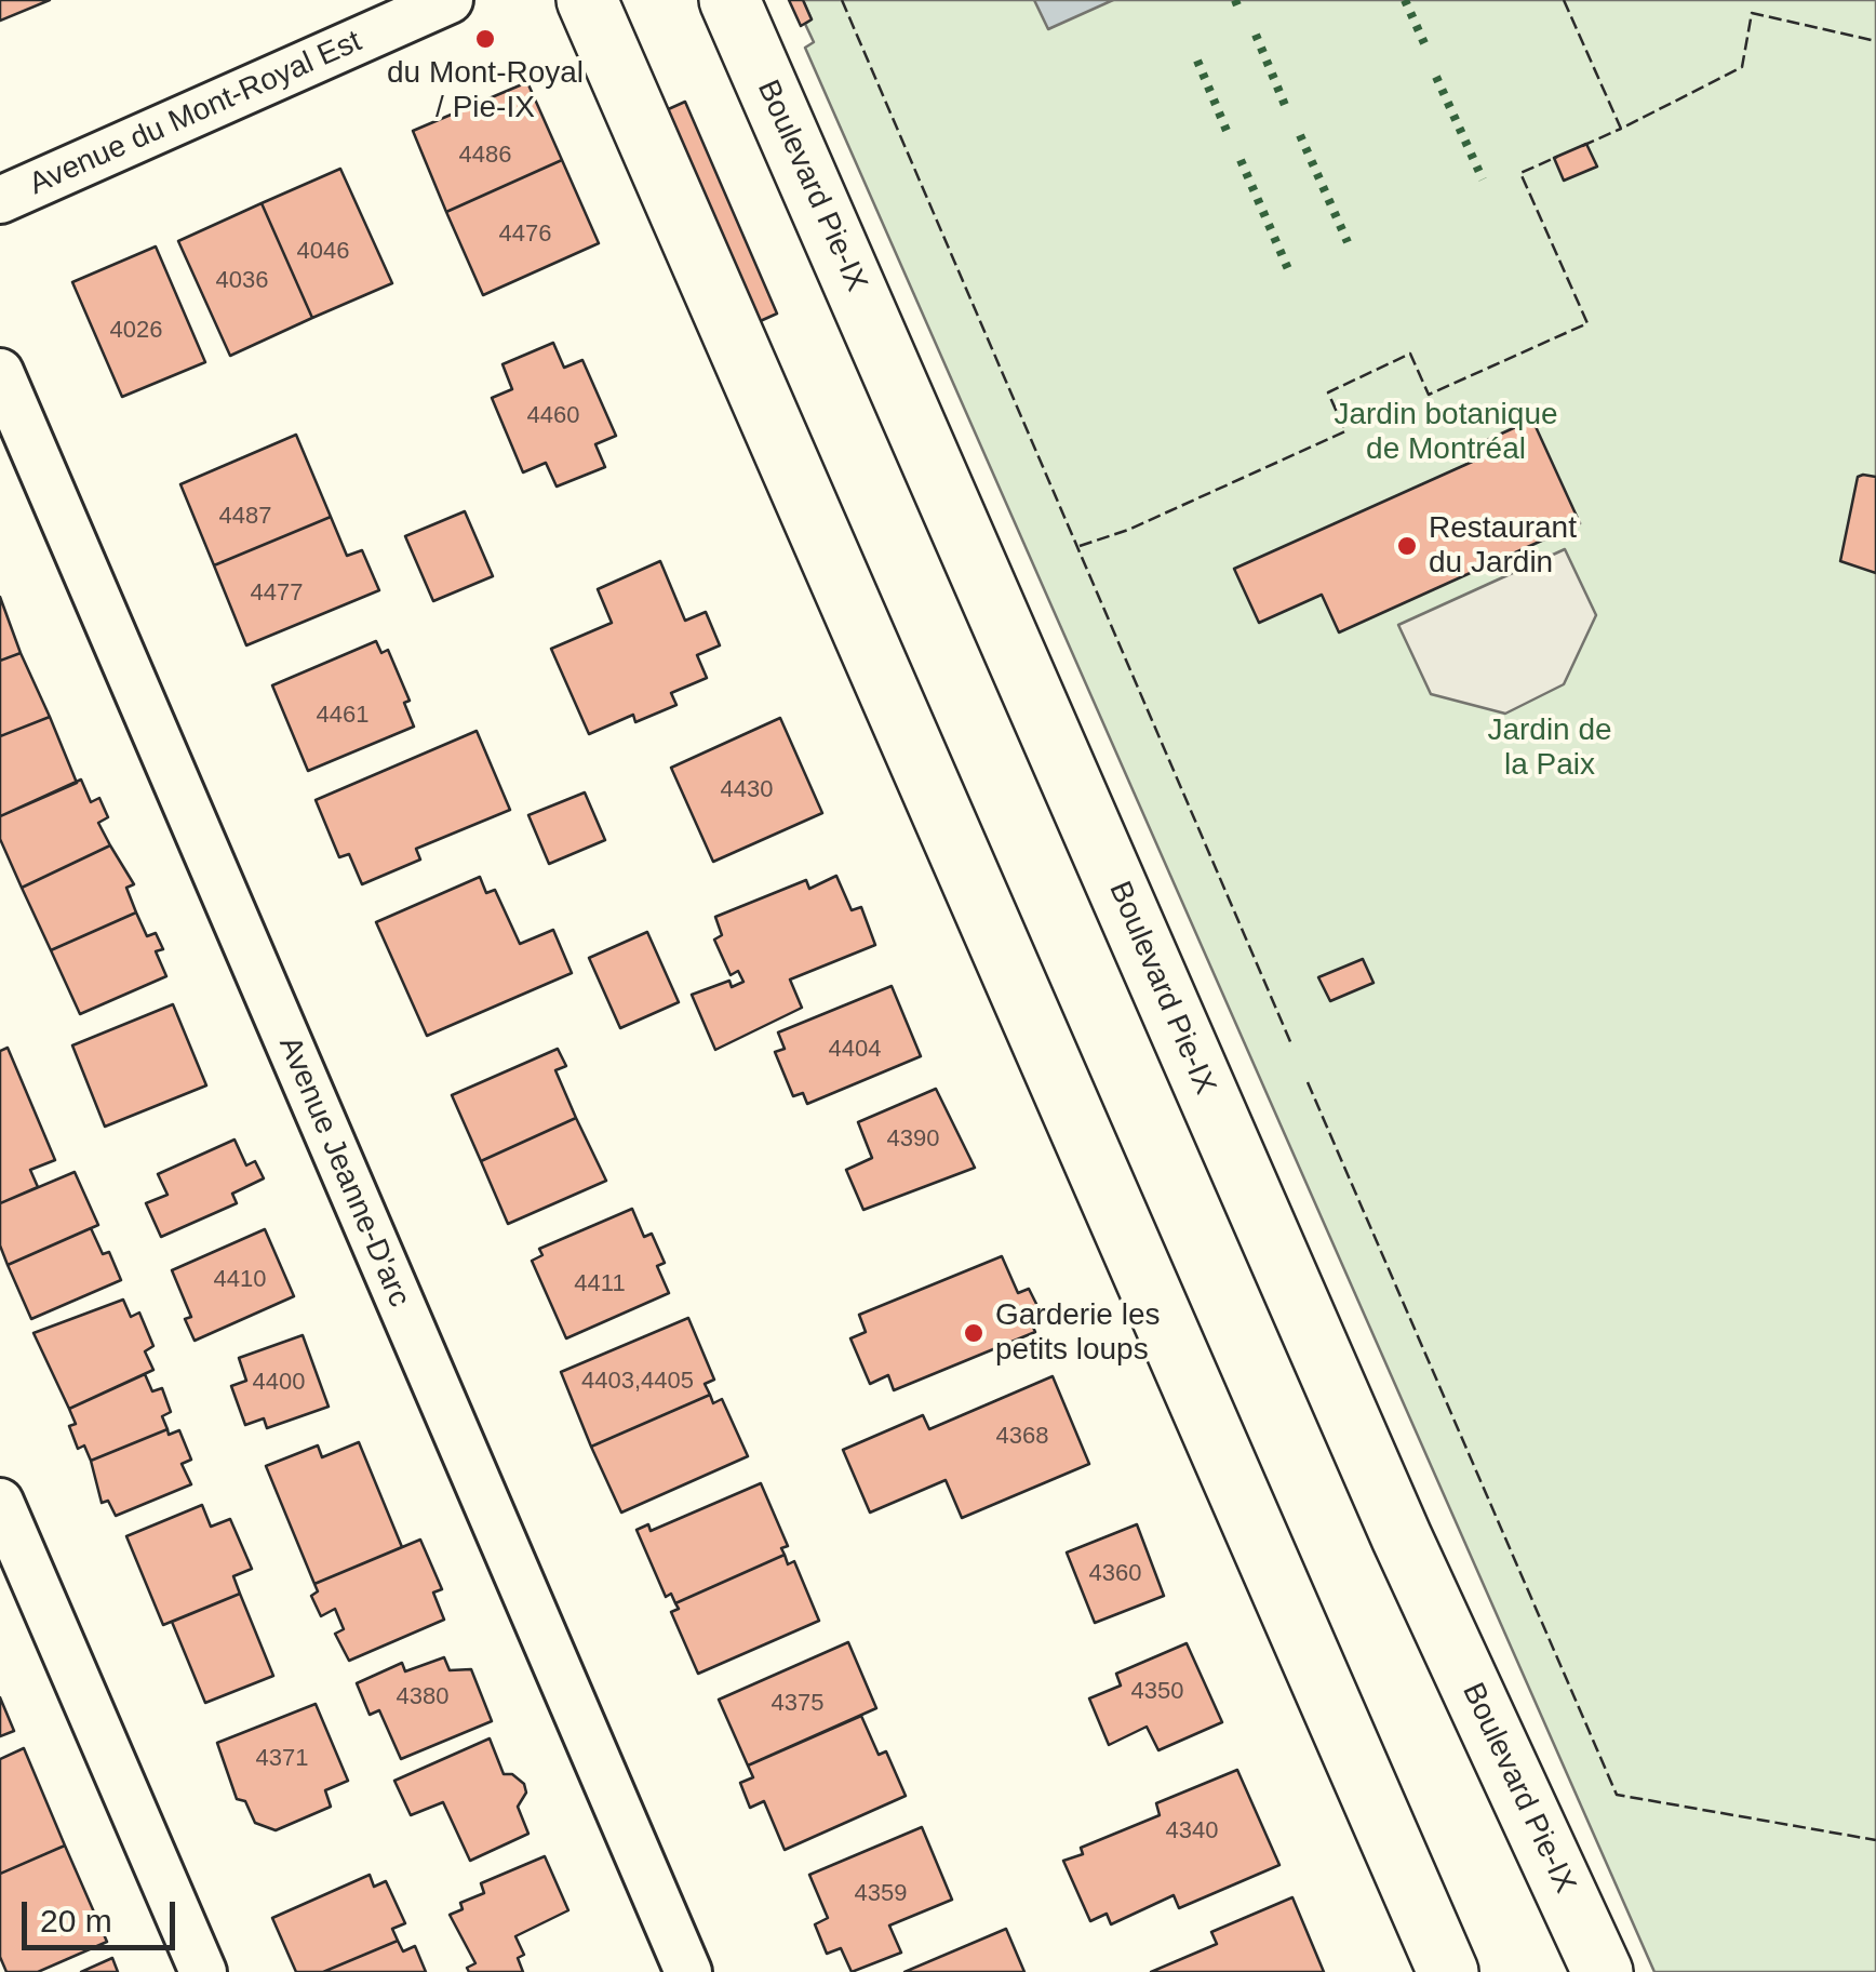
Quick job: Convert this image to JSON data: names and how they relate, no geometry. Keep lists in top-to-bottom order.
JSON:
{
  "streets": {
    "main road": ["Boulevard Pie-IX"],
    "street": ["Avenue du Mont-Royal Est", "Avenue Jeanne-D'arc"]
  },
  "parks": ["Jardin botanique de Montréal", "Jardin de la Paix"],
  "places": ["du Mont-Royal / Pie-IX", "Restaurant du Jardin", "Garderie les petits loups"],
  "house_numbers": [
    "4486",
    "4476",
    "4046",
    "4036",
    "4026",
    "4460",
    "4487",
    "4477",
    "4461",
    "4430",
    "4404",
    "4390",
    "4410",
    "4411",
    "4403,4405",
    "4400",
    "4368",
    "4360",
    "4350",
    "4380",
    "4375",
    "4371",
    "4340",
    "4359"
  ],
  "scale_bar": "20 m"
}
